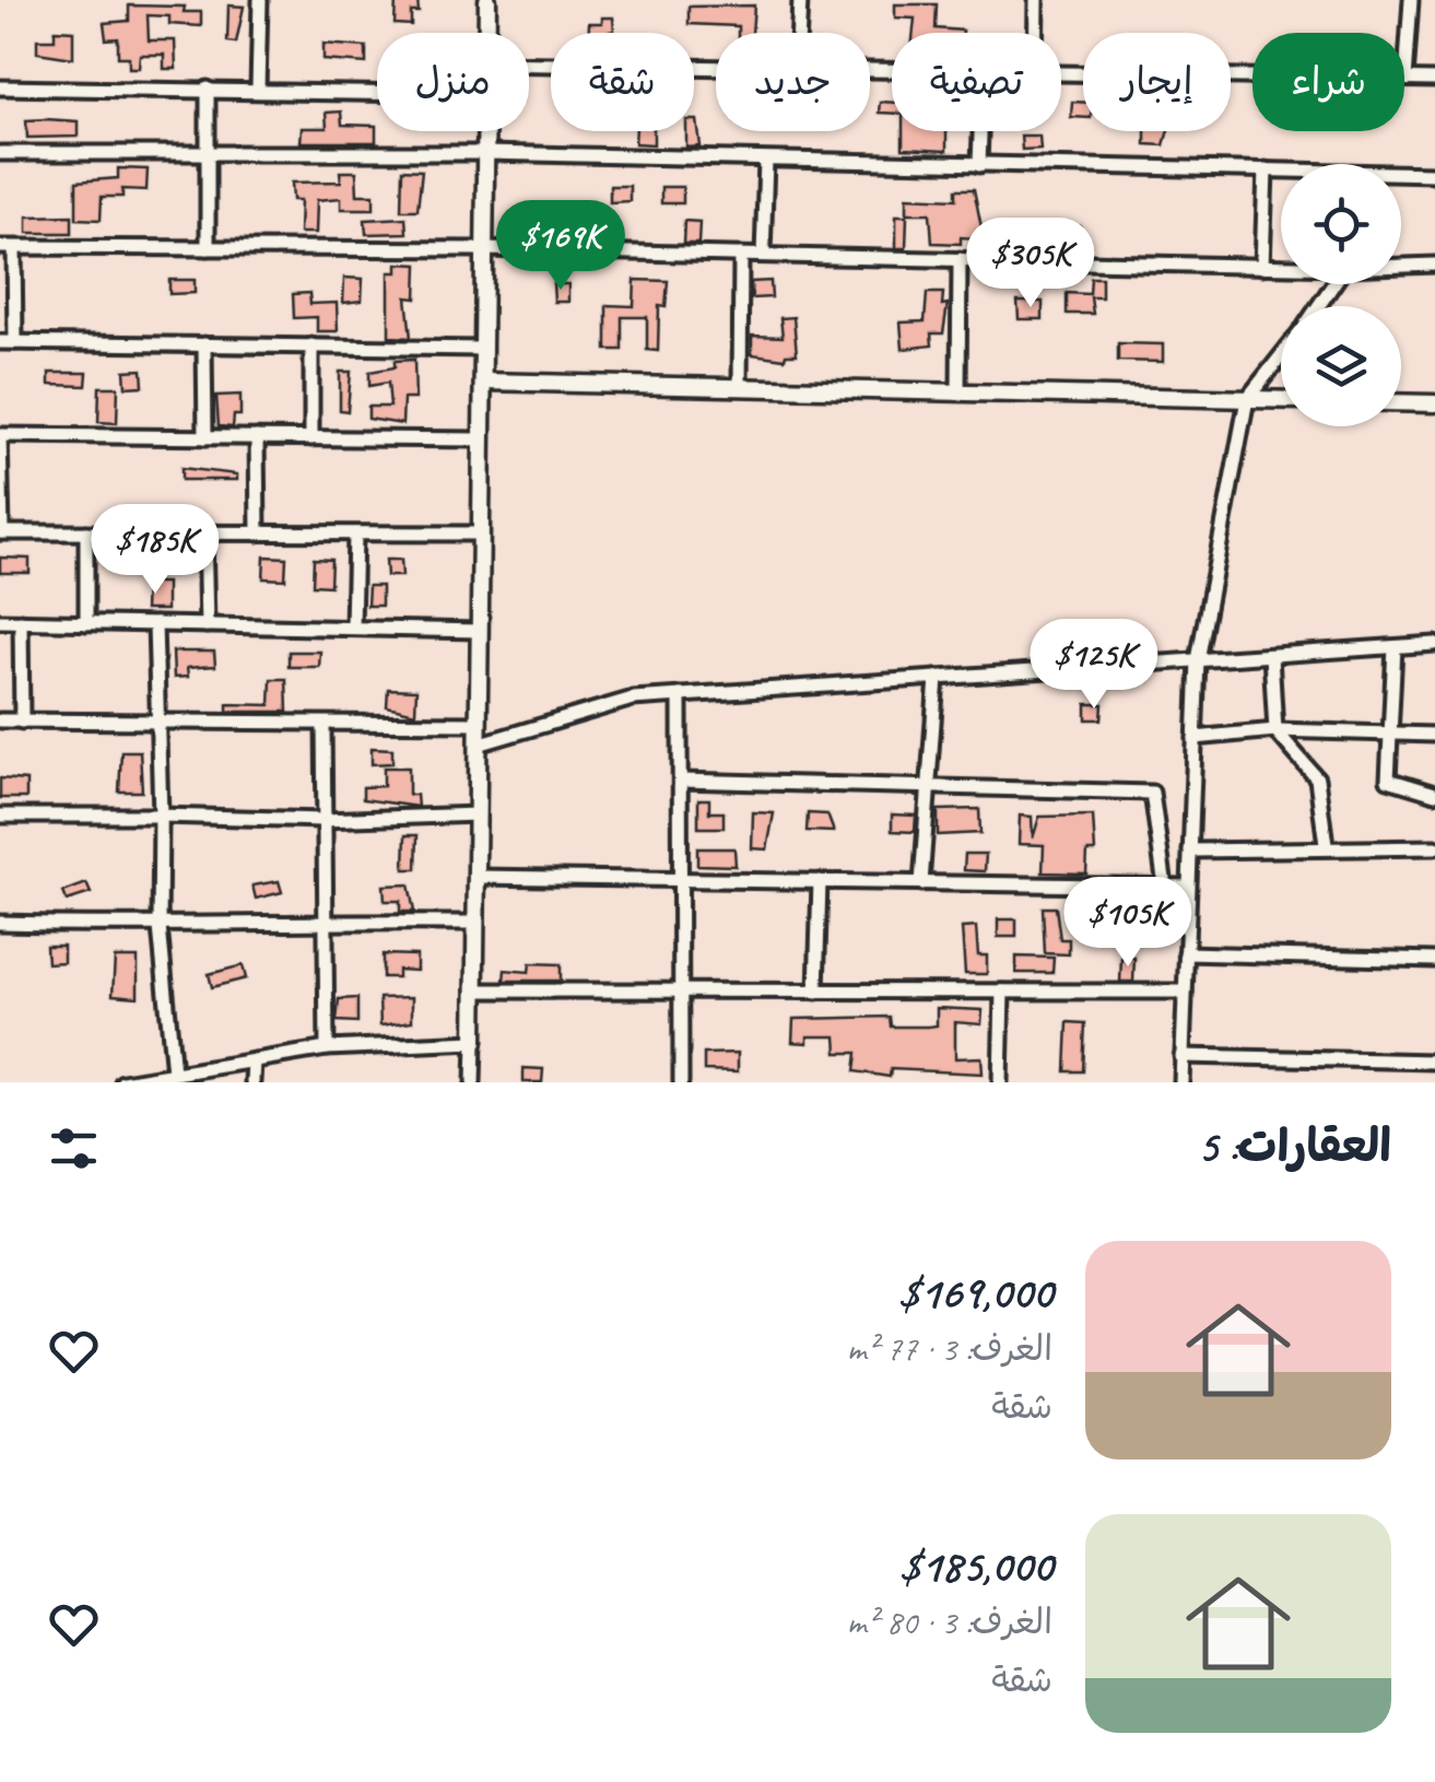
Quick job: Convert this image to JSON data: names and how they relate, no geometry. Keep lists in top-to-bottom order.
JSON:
{
  "page": {
    "chip": [
      "شراء",
      "إيجار",
      "تصفية",
      "جديد",
      "شقة",
      "منزل"
    ],
    "price": [
      "$169K",
      "$305K",
      "$185K",
      "$125K",
      "$105K"
    ],
    "heading": "العقارات: 5",
    "list": [
      {
        "name": "$169,000",
        "note": "الغرف: 3 · 77 m² · شقة"
      },
      {
        "name": "$185,000",
        "note": "الغرف: 3 · 80 m² · شقة"
      }
    ]
  }
}
